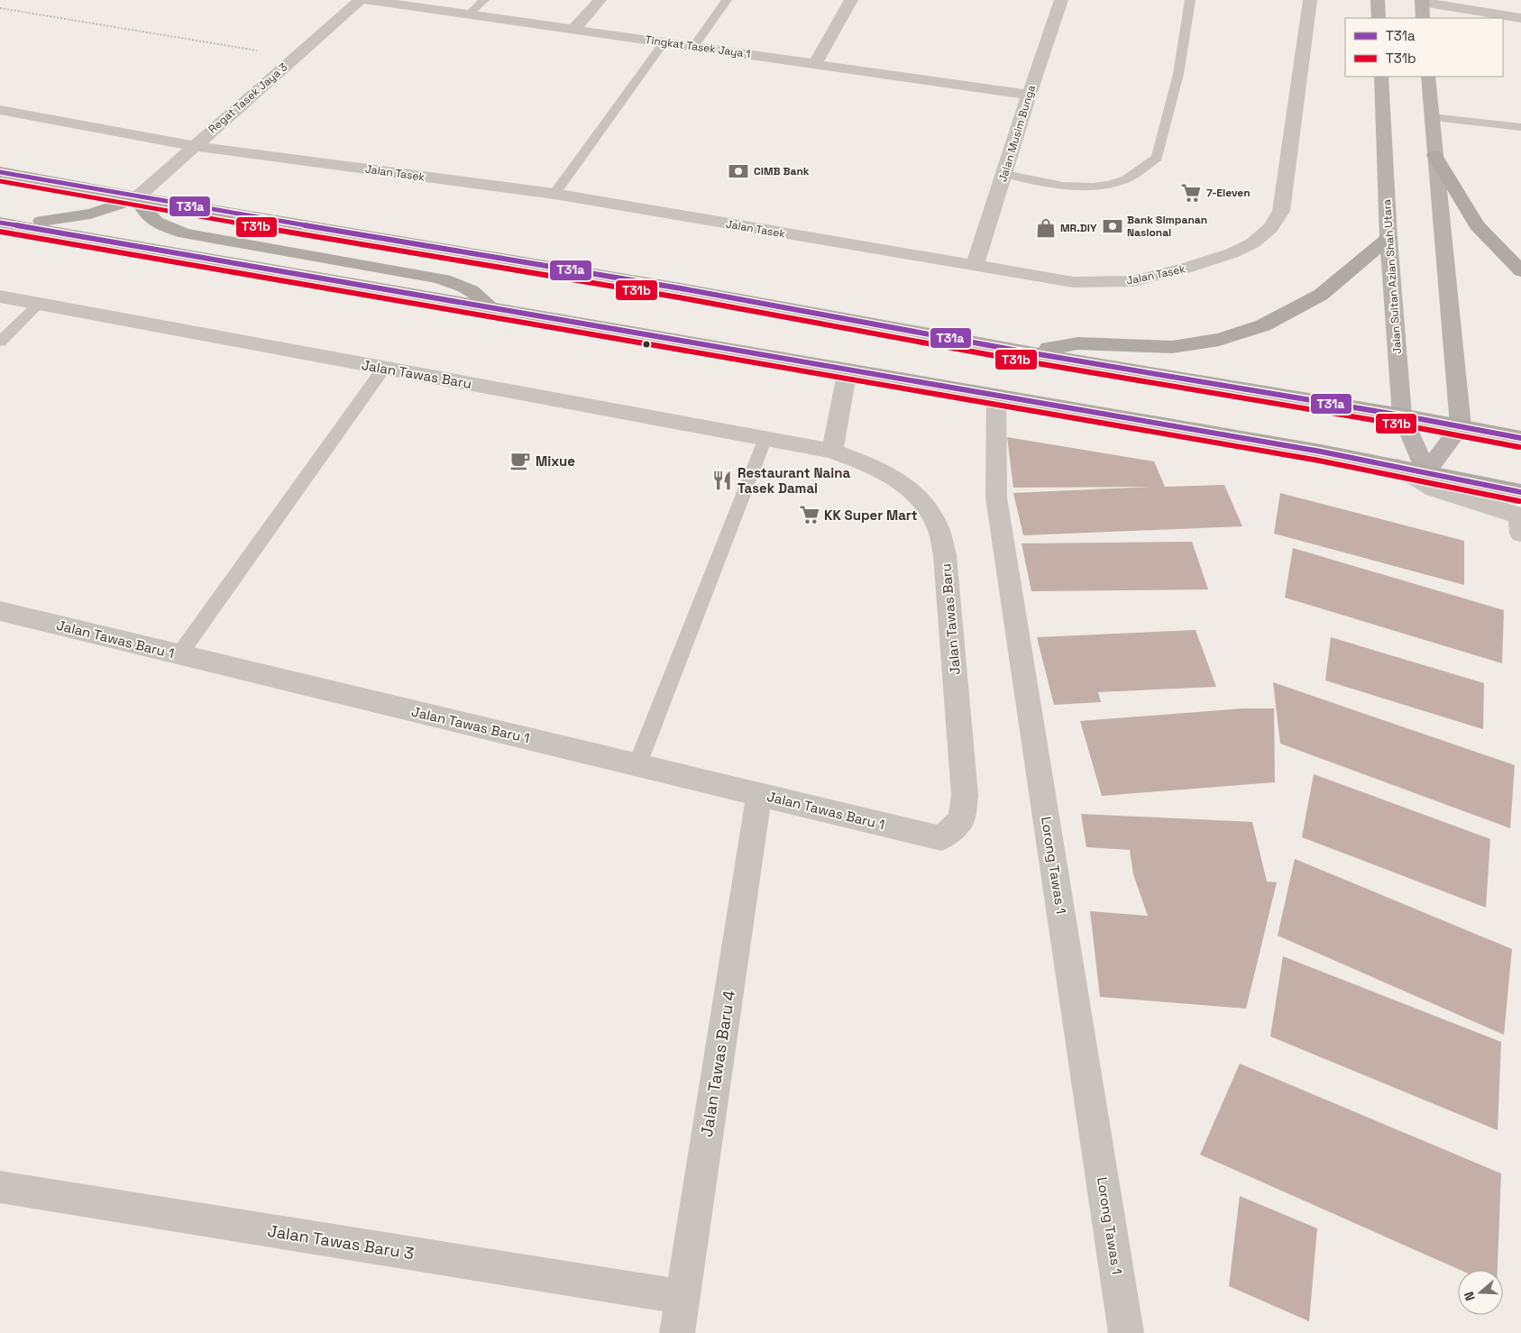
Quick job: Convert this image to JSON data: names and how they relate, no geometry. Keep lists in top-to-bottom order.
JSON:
{
  "streets": {
    "main road": ["Jalan Sultan Azlan Shah Utara"],
    "street": [
      "Tingkat Tasek Jaya 1",
      "Regat Tasek Jaya 3",
      "Jalan Musim Bunga",
      "Jalan Tasek",
      "Jalan Tawas Baru",
      "Jalan Tawas Baru 1",
      "Lorong Tawas 1",
      "Jalan Tawas Baru 4",
      "Jalan Tawas Baru 3"
    ]
  },
  "crossings": [
    ["Tingkat Tasek Jaya 1", "Jalan Musim Bunga"],
    ["Regat Tasek Jaya 3", "Jalan Tasek"],
    ["Jalan Musim Bunga", "Jalan Tasek"],
    ["Jalan Tawas Baru", "Jalan Tawas Baru 1"],
    ["Jalan Tawas Baru 1", "Jalan Tawas Baru 4"],
    ["Jalan Tawas Baru 4", "Jalan Tawas Baru 3"]
  ],
  "places": {
    "bank": ["CIMB Bank", "Bank Simpanan Nasional"],
    "supermarket": ["7-Eleven", "KK Super Mart"],
    "shop": ["MR.DIY"],
    "cafe": ["Mixue"],
    "restaurant": ["Restaurant Naina Tasek Damai"]
  },
  "lines": ["transit line T31a", "transit line T31b"],
  "legend": ["T31a", "T31b"],
  "north": "left"
}
